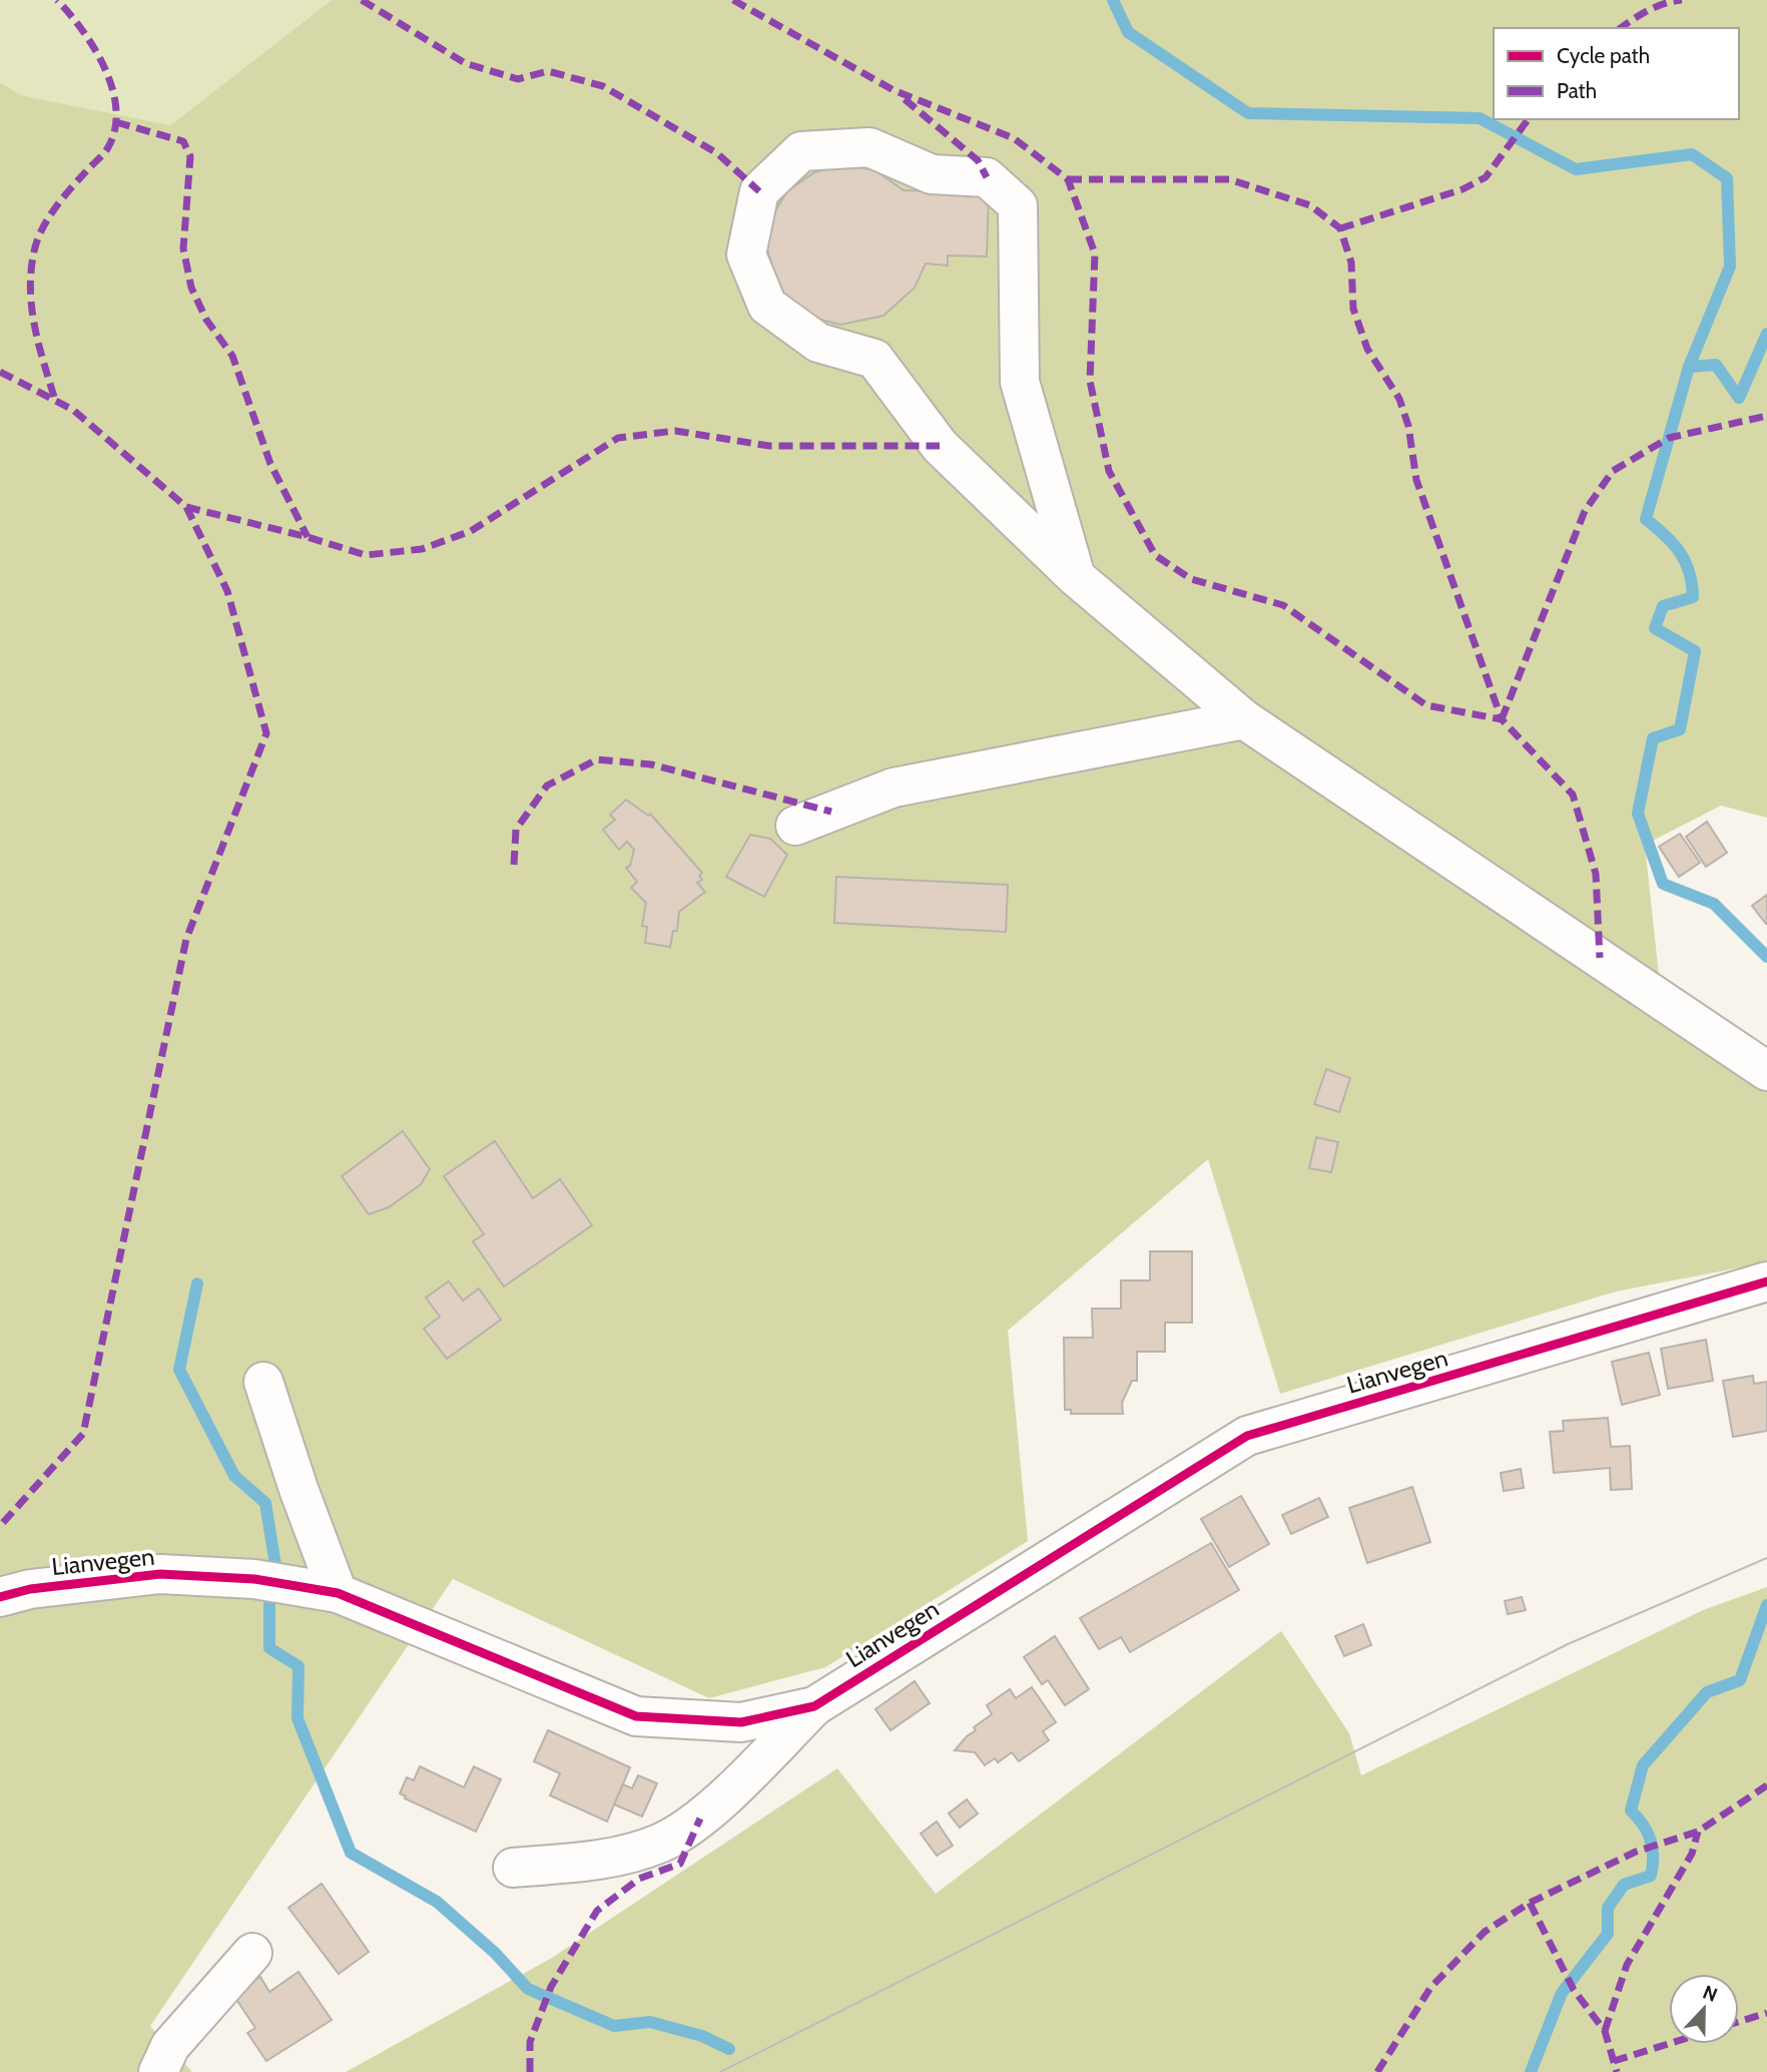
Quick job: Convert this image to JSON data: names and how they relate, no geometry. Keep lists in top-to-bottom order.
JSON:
{
  "streets": {
    "street": ["Lianvegen"]
  },
  "legend": ["Cycle path", "Path"],
  "north": "top"
}
